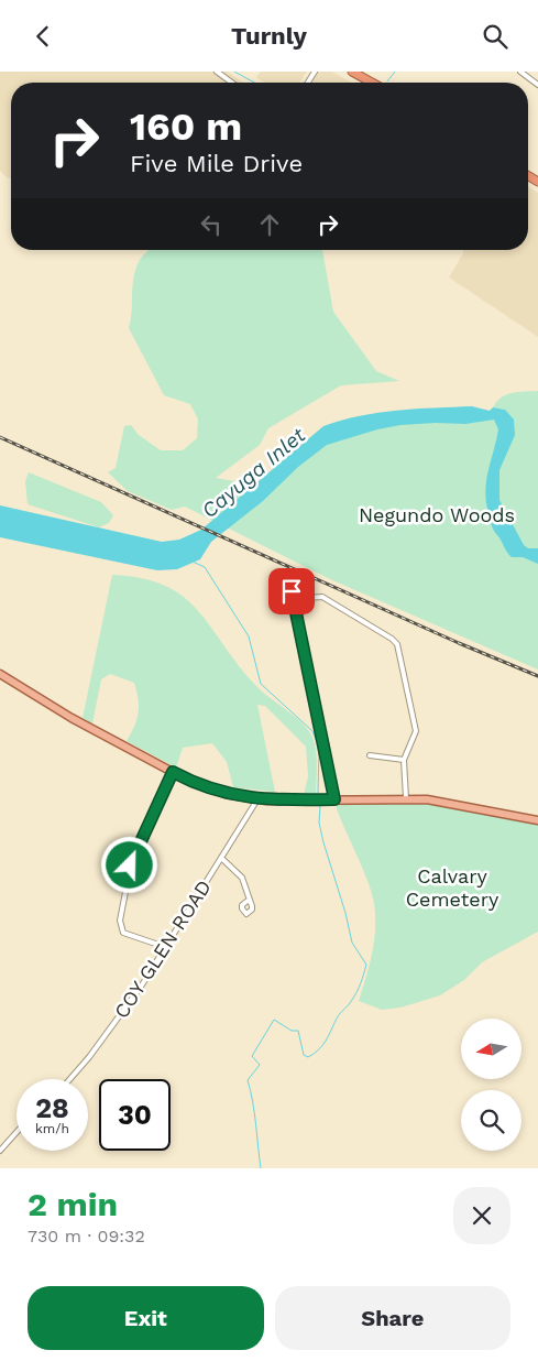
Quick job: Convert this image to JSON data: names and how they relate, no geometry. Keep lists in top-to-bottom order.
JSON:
{
  "streets": {
    "street": ["COY GLEN ROAD"]
  },
  "water": ["Cayuga Inlet"],
  "parks": ["Negundo Woods", "Calvary Cemetery"],
  "north": "left",
  "page": {
    "header": "Turnly",
    "turn": ["160 m", "Five Mile Drive"],
    "speed": "28 km/h",
    "limit": "30",
    "heading": ["2 min", "730 m · 09:32"],
    "buttons": ["Exit", "Share"]
  }
}
